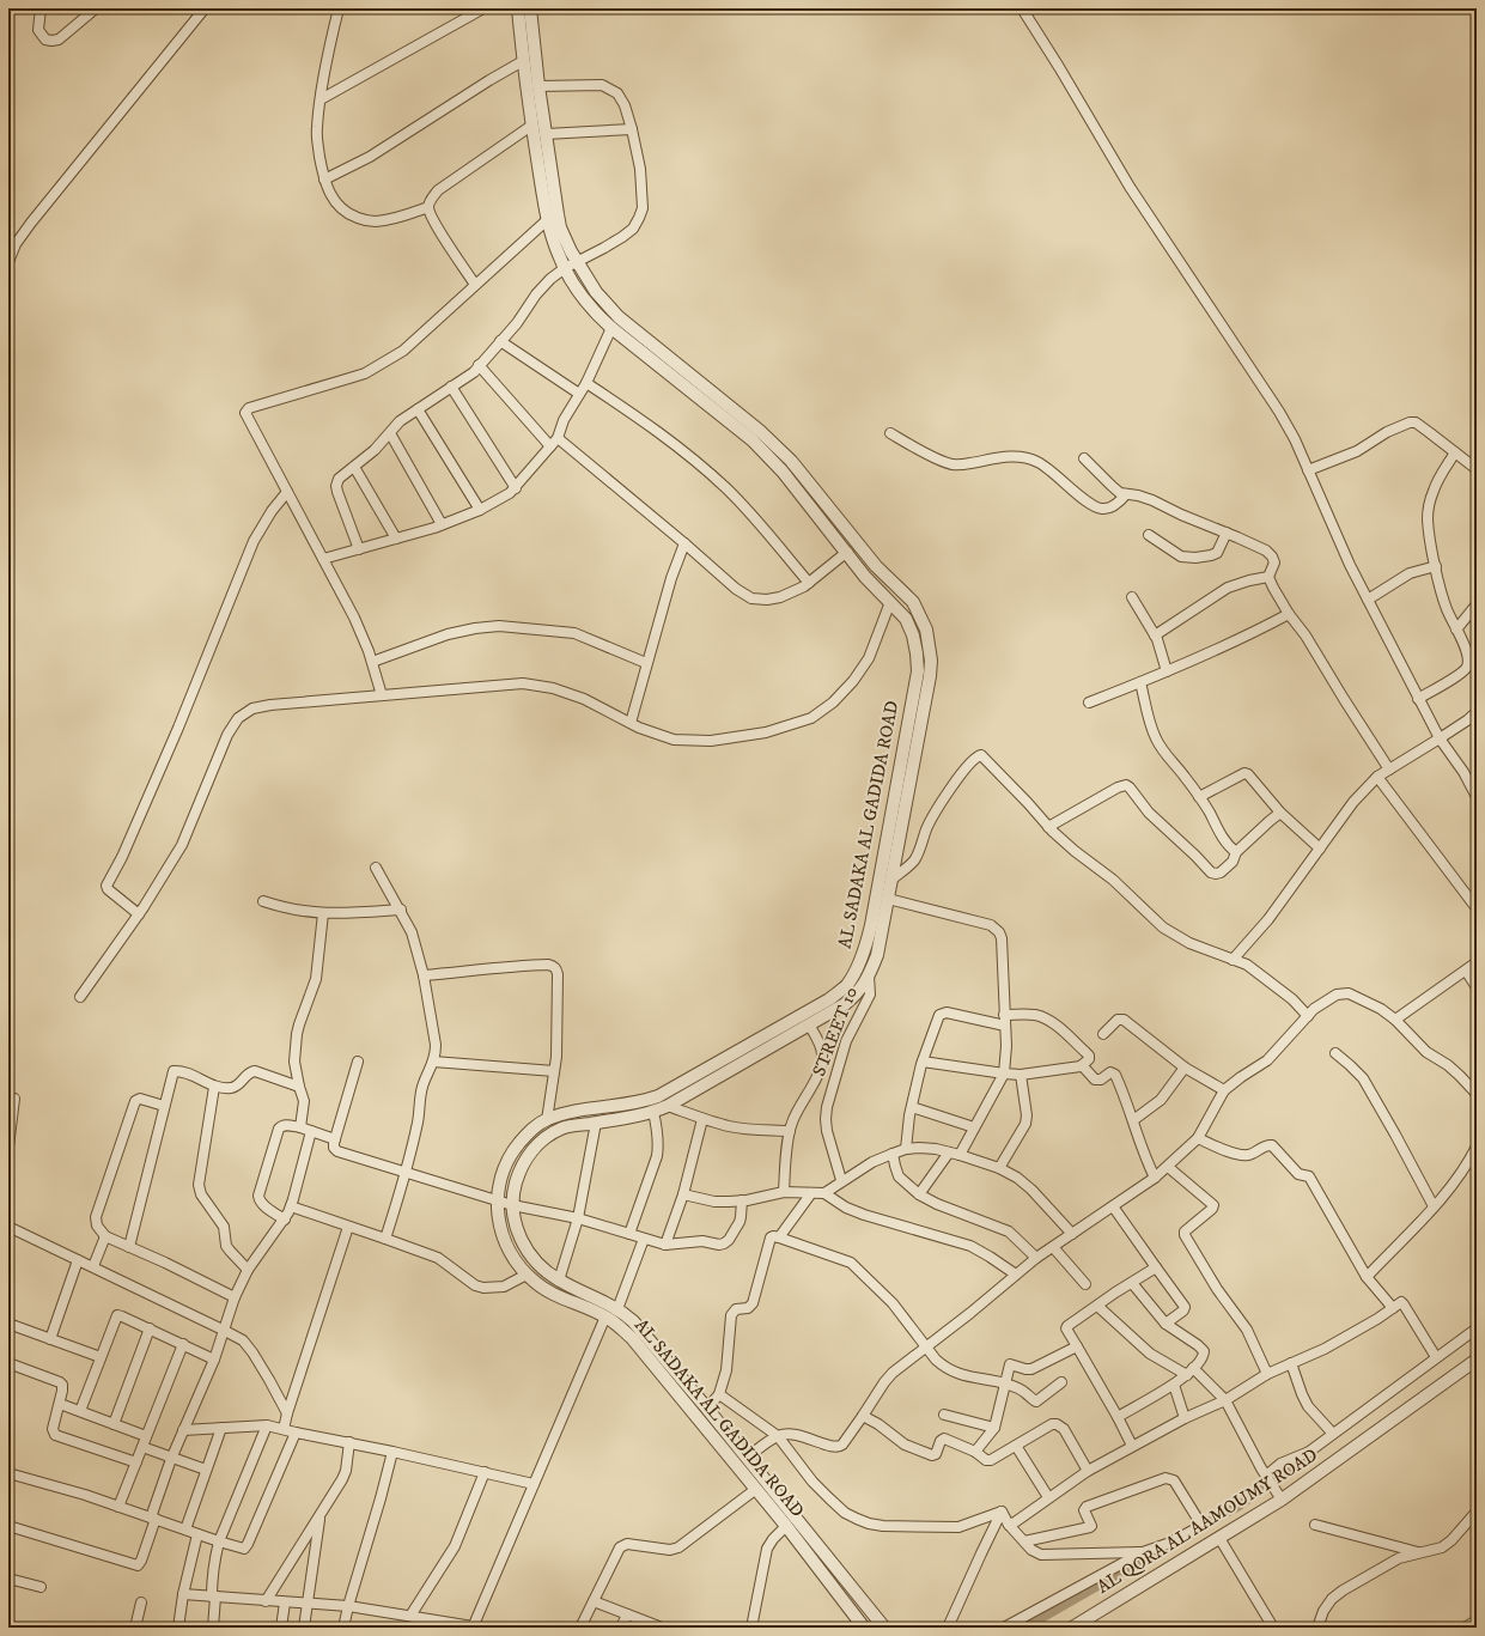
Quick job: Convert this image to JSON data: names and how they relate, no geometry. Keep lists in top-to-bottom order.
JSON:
{
  "streets": {
    "street": ["AL SADAKA AL GADIDA ROAD", "STREET 10", "AL QORA AL AAMOUMY ROAD"]
  },
  "crossings": [
    ["AL SADAKA AL GADIDA ROAD", "STREET 10"]
  ]
}
